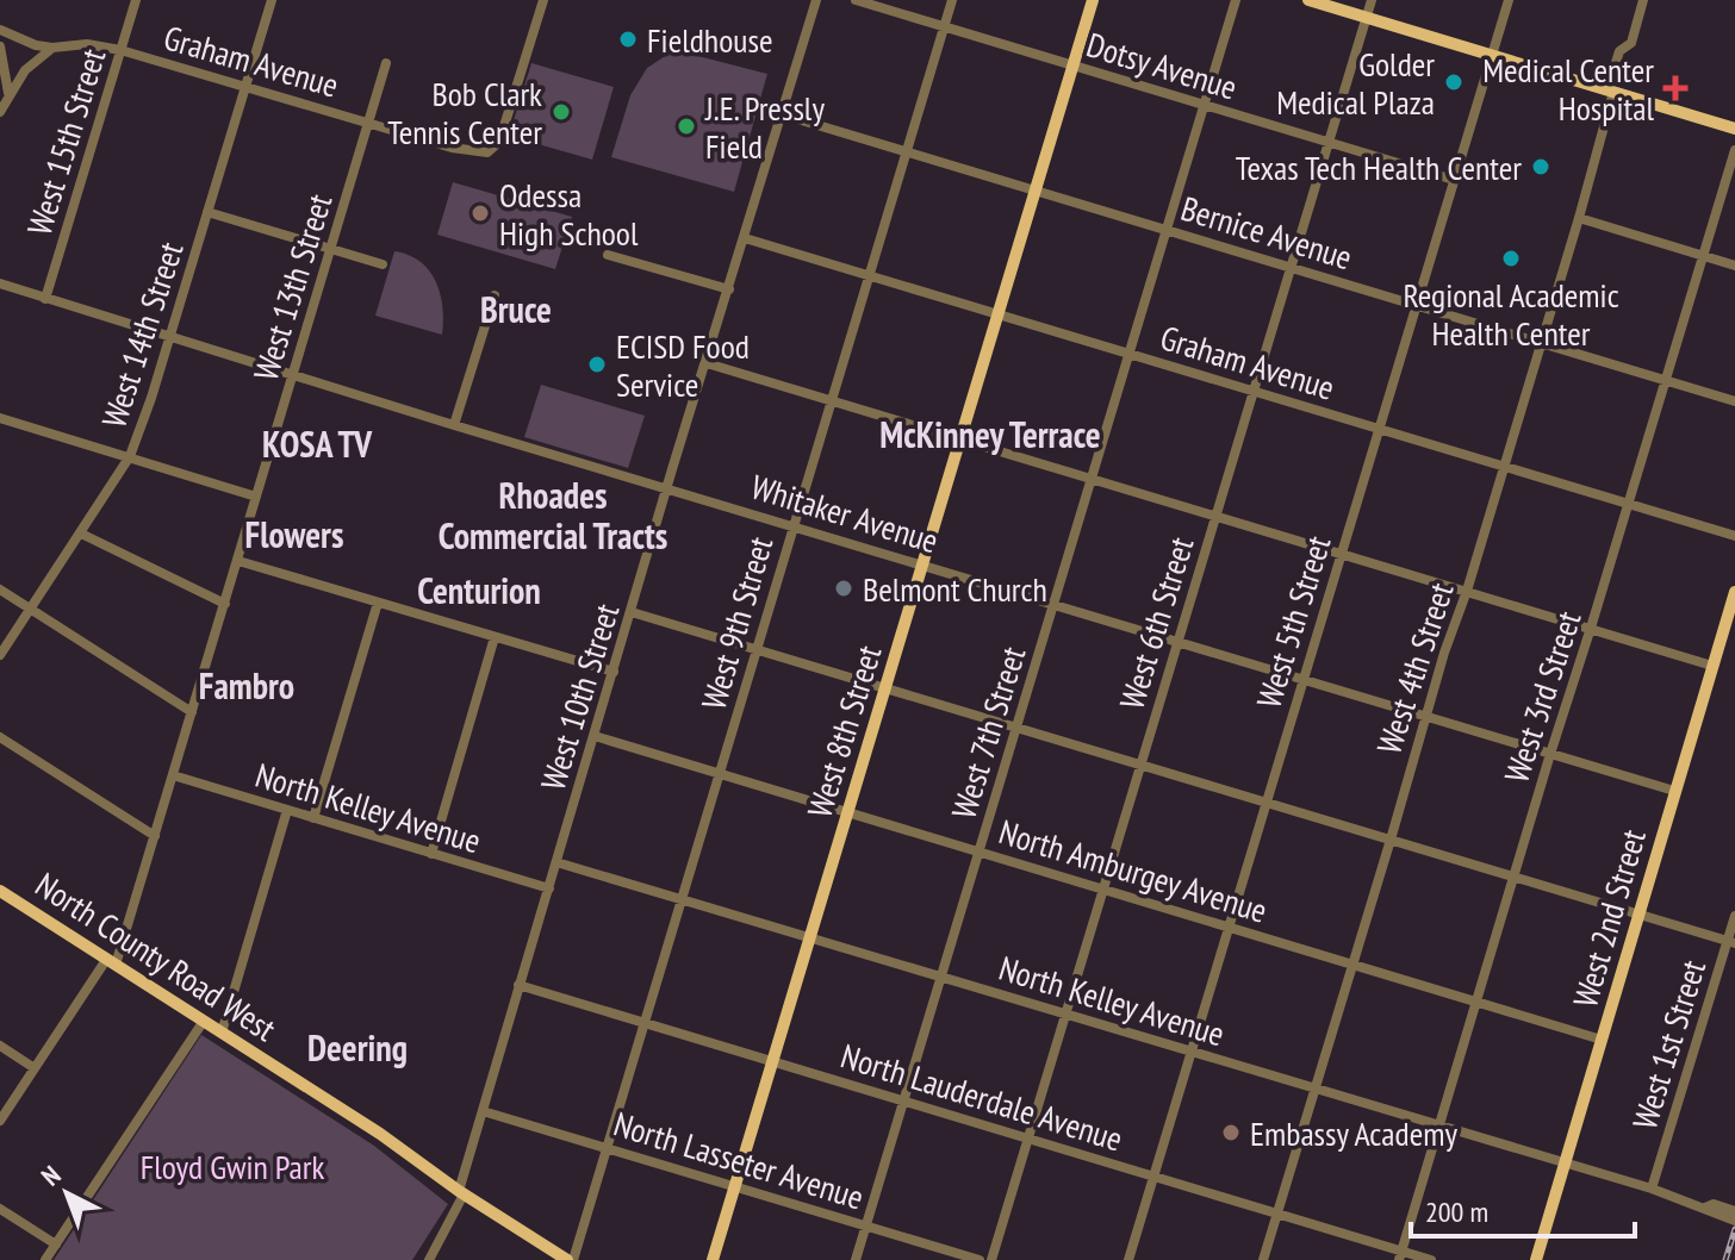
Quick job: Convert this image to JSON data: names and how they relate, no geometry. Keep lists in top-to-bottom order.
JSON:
{
  "streets": {
    "main road": ["West 8th Street", "West 2nd Street", "North County Road West"],
    "street": [
      "Graham Avenue",
      "Dotsy Avenue",
      "West 15th Street",
      "Bernice Avenue",
      "West 13th Street",
      "West 14th Street",
      "Whitaker Avenue",
      "West 5th Street",
      "West 9th Street",
      "West 6th Street",
      "West 4th Street",
      "West 10th Street",
      "West 3rd Street",
      "West 7th Street",
      "North Kelley Avenue",
      "North Amburgey Avenue",
      "West 1st Street",
      "North Lauderdale Avenue",
      "North Lasseter Avenue"
    ]
  },
  "crossings": [
    ["Graham Avenue", "West 15th Street"],
    ["Graham Avenue", "West 13th Street"],
    ["Graham Avenue", "West 14th Street"],
    ["Graham Avenue", "West 5th Street"],
    ["Graham Avenue", "West 9th Street"],
    ["Graham Avenue", "West 6th Street"],
    ["Graham Avenue", "West 4th Street"],
    ["Graham Avenue", "West 10th Street"],
    ["Graham Avenue", "West 3rd Street"],
    ["Graham Avenue", "West 8th Street"],
    ["Graham Avenue", "West 7th Street"],
    ["Dotsy Avenue", "West 5th Street"],
    ["Dotsy Avenue", "West 9th Street"],
    ["Dotsy Avenue", "West 6th Street"],
    ["Dotsy Avenue", "West 8th Street"],
    ["Dotsy Avenue", "West 7th Street"],
    ["West 15th Street", "Whitaker Avenue"],
    ["Bernice Avenue", "West 5th Street"],
    ["Bernice Avenue", "West 9th Street"],
    ["Bernice Avenue", "West 6th Street"],
    ["Bernice Avenue", "West 4th Street"],
    ["Bernice Avenue", "West 10th Street"],
    ["Bernice Avenue", "West 3rd Street"],
    ["Bernice Avenue", "West 8th Street"],
    ["Bernice Avenue", "West 7th Street"],
    ["West 13th Street", "Whitaker Avenue"],
    ["West 13th Street", "North Kelley Avenue"],
    ["West 13th Street", "North County Road West"],
    ["West 14th Street", "Whitaker Avenue"],
    ["Whitaker Avenue", "West 5th Street"],
    ["Whitaker Avenue", "West 9th Street"],
    ["Whitaker Avenue", "West 6th Street"],
    ["Whitaker Avenue", "West 4th Street"],
    ["Whitaker Avenue", "West 10th Street"],
    ["Whitaker Avenue", "West 3rd Street"],
    ["Whitaker Avenue", "West 8th Street"],
    ["Whitaker Avenue", "West 7th Street"],
    ["Whitaker Avenue", "West 2nd Street"],
    ["West 5th Street", "North Kelley Avenue"],
    ["West 5th Street", "North Amburgey Avenue"],
    ["West 5th Street", "North Lauderdale Avenue"],
    ["West 9th Street", "North Kelley Avenue"],
    ["West 9th Street", "North Amburgey Avenue"],
    ["West 9th Street", "North County Road West"],
    ["West 9th Street", "North Lauderdale Avenue"],
    ["West 9th Street", "North Lasseter Avenue"],
    ["West 6th Street", "North Kelley Avenue"],
    ["West 6th Street", "North Amburgey Avenue"],
    ["West 6th Street", "North Lauderdale Avenue"],
    ["West 4th Street", "North Kelley Avenue"],
    ["West 4th Street", "North Amburgey Avenue"],
    ["West 4th Street", "North Lauderdale Avenue"],
    ["West 10th Street", "North Kelley Avenue"],
    ["West 10th Street", "North Amburgey Avenue"],
    ["West 10th Street", "North County Road West"],
    ["West 10th Street", "North Lauderdale Avenue"],
    ["West 10th Street", "North Lasseter Avenue"],
    ["West 3rd Street", "North Kelley Avenue"],
    ["West 3rd Street", "North Amburgey Avenue"],
    ["West 3rd Street", "North Lauderdale Avenue"],
    ["West 8th Street", "North Kelley Avenue"],
    ["West 8th Street", "North Amburgey Avenue"],
    ["West 8th Street", "North Lauderdale Avenue"],
    ["West 8th Street", "North Lasseter Avenue"],
    ["West 7th Street", "North Kelley Avenue"],
    ["West 7th Street", "North Amburgey Avenue"],
    ["West 7th Street", "North Lauderdale Avenue"],
    ["West 7th Street", "North Lasseter Avenue"],
    ["North Kelley Avenue", "West 2nd Street"],
    ["North Kelley Avenue", "West 1st Street"],
    ["North Amburgey Avenue", "West 2nd Street"]
  ],
  "districts": [
    "Bruce",
    "McKinney Terrace",
    "KOSA TV",
    "Rhoades Commercial Tracts",
    "Flowers",
    "Centurion",
    "Fambro",
    "Deering"
  ],
  "parks": ["Floyd Gwin Park"],
  "places": {
    "other": [
      "Fieldhouse",
      "Golder Medical Plaza",
      "Bob Clark Tennis Center",
      "J.E. Pressly Field",
      "Texas Tech Health Center",
      "Odessa High School",
      "Regional Academic Health Center",
      "ECISD Food Service",
      "Belmont Church",
      "Embassy Academy"
    ],
    "health": ["Medical Center Hospital"]
  },
  "scale_bar": "200 m",
  "north": "top left"
}
